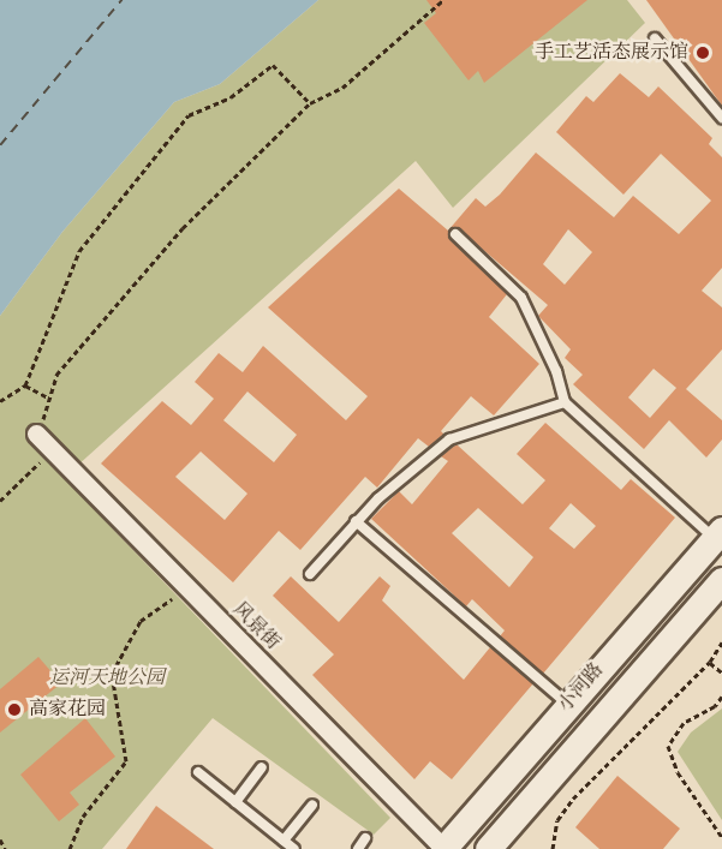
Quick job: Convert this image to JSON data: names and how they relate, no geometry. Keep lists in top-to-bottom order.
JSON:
{
  "streets": {
    "main road": ["小河路"],
    "street": ["风景街"]
  },
  "crossings": [
    ["风景街", "小河路"]
  ],
  "parks": ["运河天地公园"],
  "places": ["手工艺活态展示馆", "高家花园"]
}
